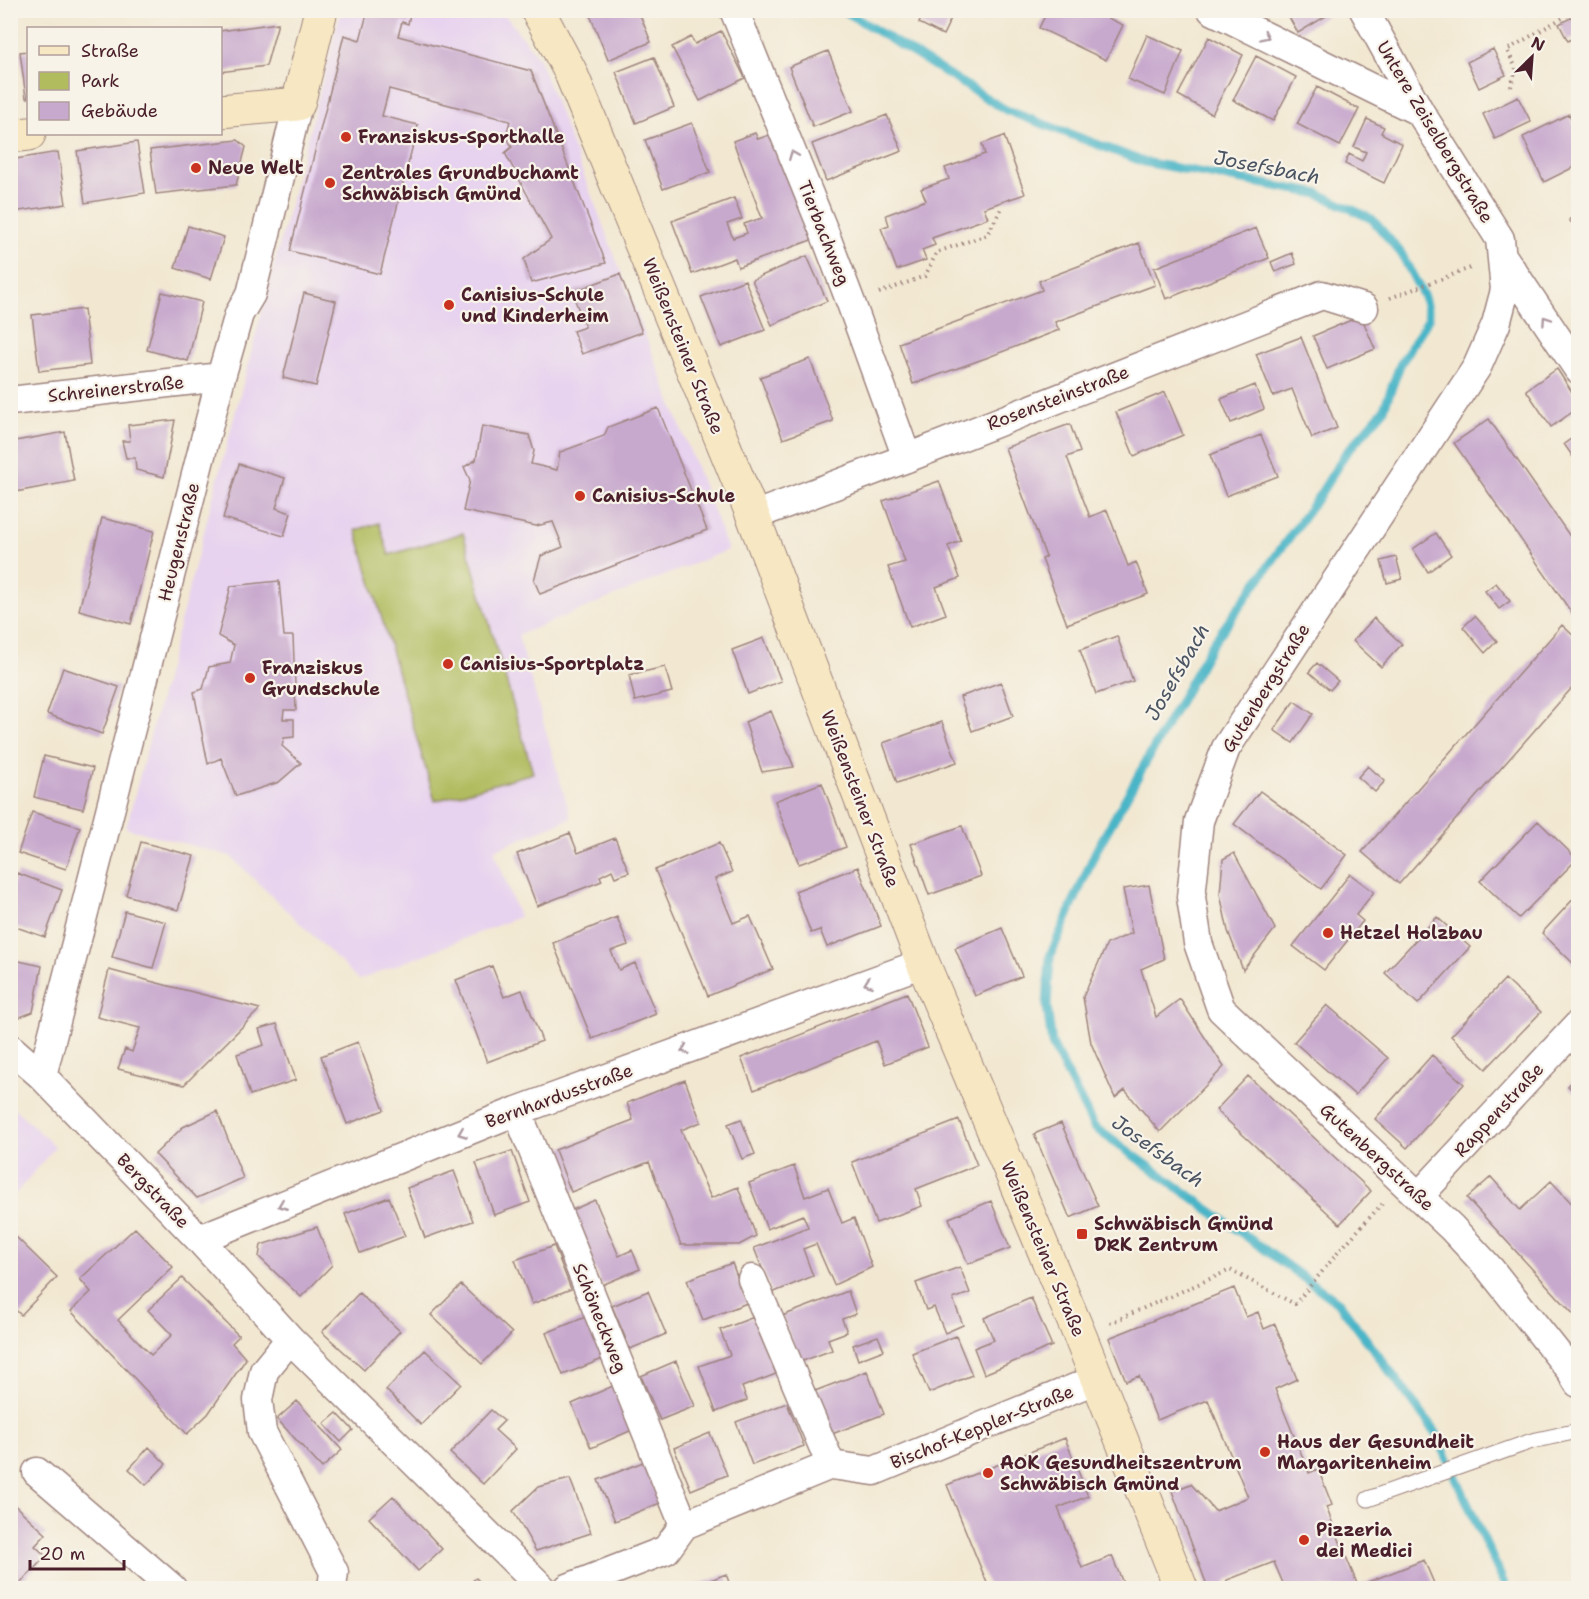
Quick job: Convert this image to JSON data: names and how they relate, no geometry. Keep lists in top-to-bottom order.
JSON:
{
  "streets": {
    "main road": ["Weißensteiner Straße", "Heugenstraße"],
    "street": [
      "Untere Zeiselbergstraße",
      "Tierbachweg",
      "Schreinerstraße",
      "Rosensteinstraße",
      "Gutenbergstraße",
      "Bernhardusstraße",
      "Rappenstraße",
      "Bergstraße",
      "Schöneckweg",
      "Bischof-Keppler-Straße"
    ]
  },
  "crossings": [
    ["Untere Zeiselbergstraße", "Gutenbergstraße"],
    ["Tierbachweg", "Rosensteinstraße"],
    ["Weißensteiner Straße", "Rosensteinstraße"],
    ["Weißensteiner Straße", "Bernhardusstraße"],
    ["Weißensteiner Straße", "Bischof-Keppler-Straße"],
    ["Schreinerstraße", "Heugenstraße"],
    ["Heugenstraße", "Bergstraße"],
    ["Gutenbergstraße", "Rappenstraße"],
    ["Bernhardusstraße", "Bergstraße"],
    ["Bernhardusstraße", "Schöneckweg"]
  ],
  "one_way": ["Tierbachweg", "Bernhardusstraße"],
  "water": ["Josefsbach"],
  "places": {
    "other": [
      "Franziskus-Sporthalle",
      "Neue Welt",
      "Zentrales Grundbuchamt Schwäbisch Gmünd",
      "Canisius-Schule und Kinderheim",
      "Canisius-Schule",
      "Canisius-Sportplatz",
      "Franziskus Grundschule",
      "Hetzel Holzbau",
      "Haus der Gesundheit Margaritenheim",
      "AOK Gesundheitszentrum Schwäbisch Gmünd",
      "Pizzeria dei Medici"
    ],
    "transit": ["Schwäbisch Gmünd DRK Zentrum"]
  },
  "legend": ["Straße", "Park", "Gebäude"],
  "scale_bar": "20 m",
  "north": "top right"
}
